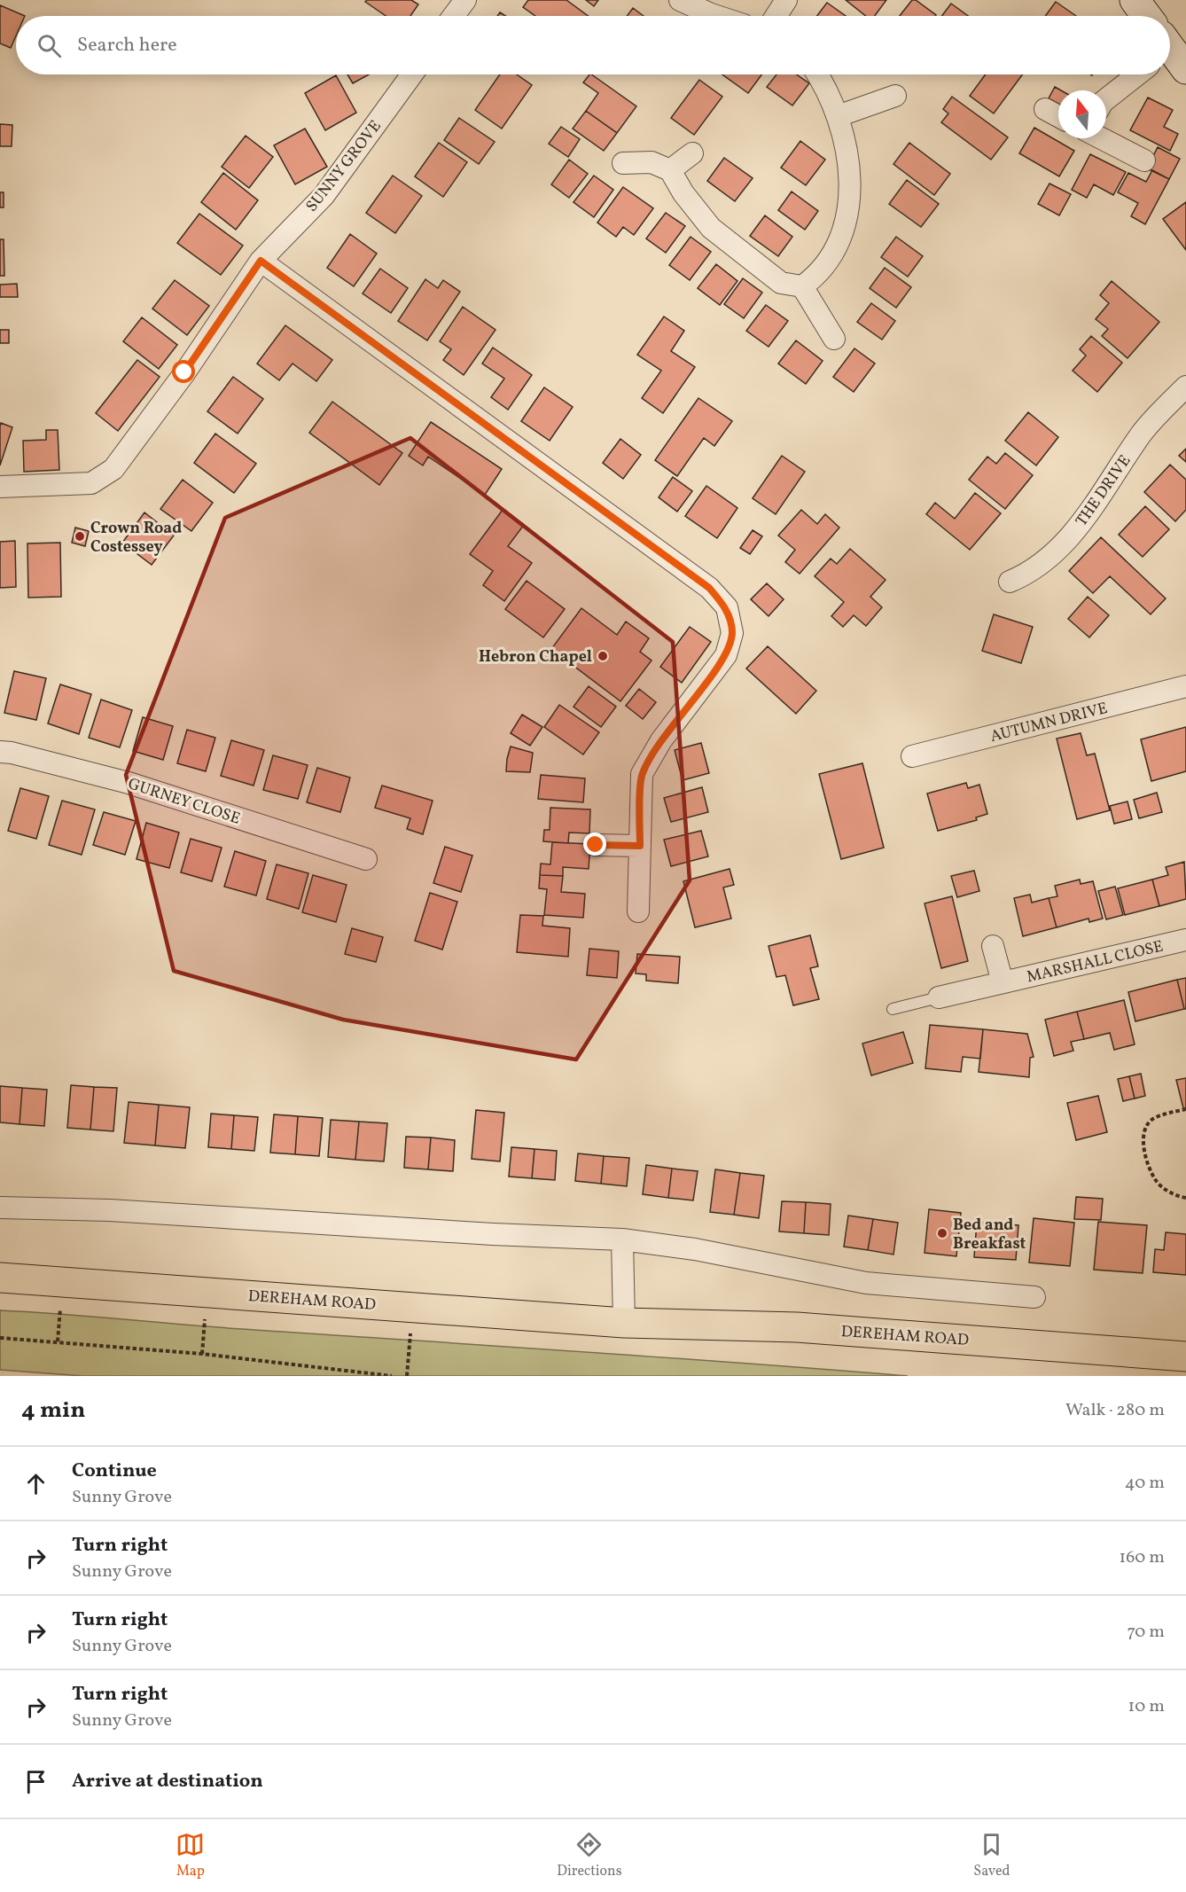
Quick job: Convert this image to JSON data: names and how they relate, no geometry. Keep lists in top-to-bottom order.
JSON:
{
  "streets": {
    "highway": ["DEREHAM ROAD"],
    "street": [
      "SUNNY GROVE",
      "THE DRIVE",
      "AUTUMN DRIVE",
      "GURNEY CLOSE",
      "MARSHALL CLOSE"
    ]
  },
  "places": ["Crown Road Costessey", "Hebron Chapel", "Bed and Breakfast"],
  "north": "top",
  "page": {
    "search": "Search here",
    "heading": ["4 min", "Walk · 280 m"],
    "list": [
      ["Continue", "Sunny Grove", "40 m"],
      ["Turn right", "Sunny Grove", "160 m"],
      ["Turn right", "Sunny Grove", "70 m"],
      ["Turn right", "Sunny Grove", "10 m"],
      "Arrive at destination"
    ],
    "nav": ["Map", "Directions", "Saved"]
  }
}
